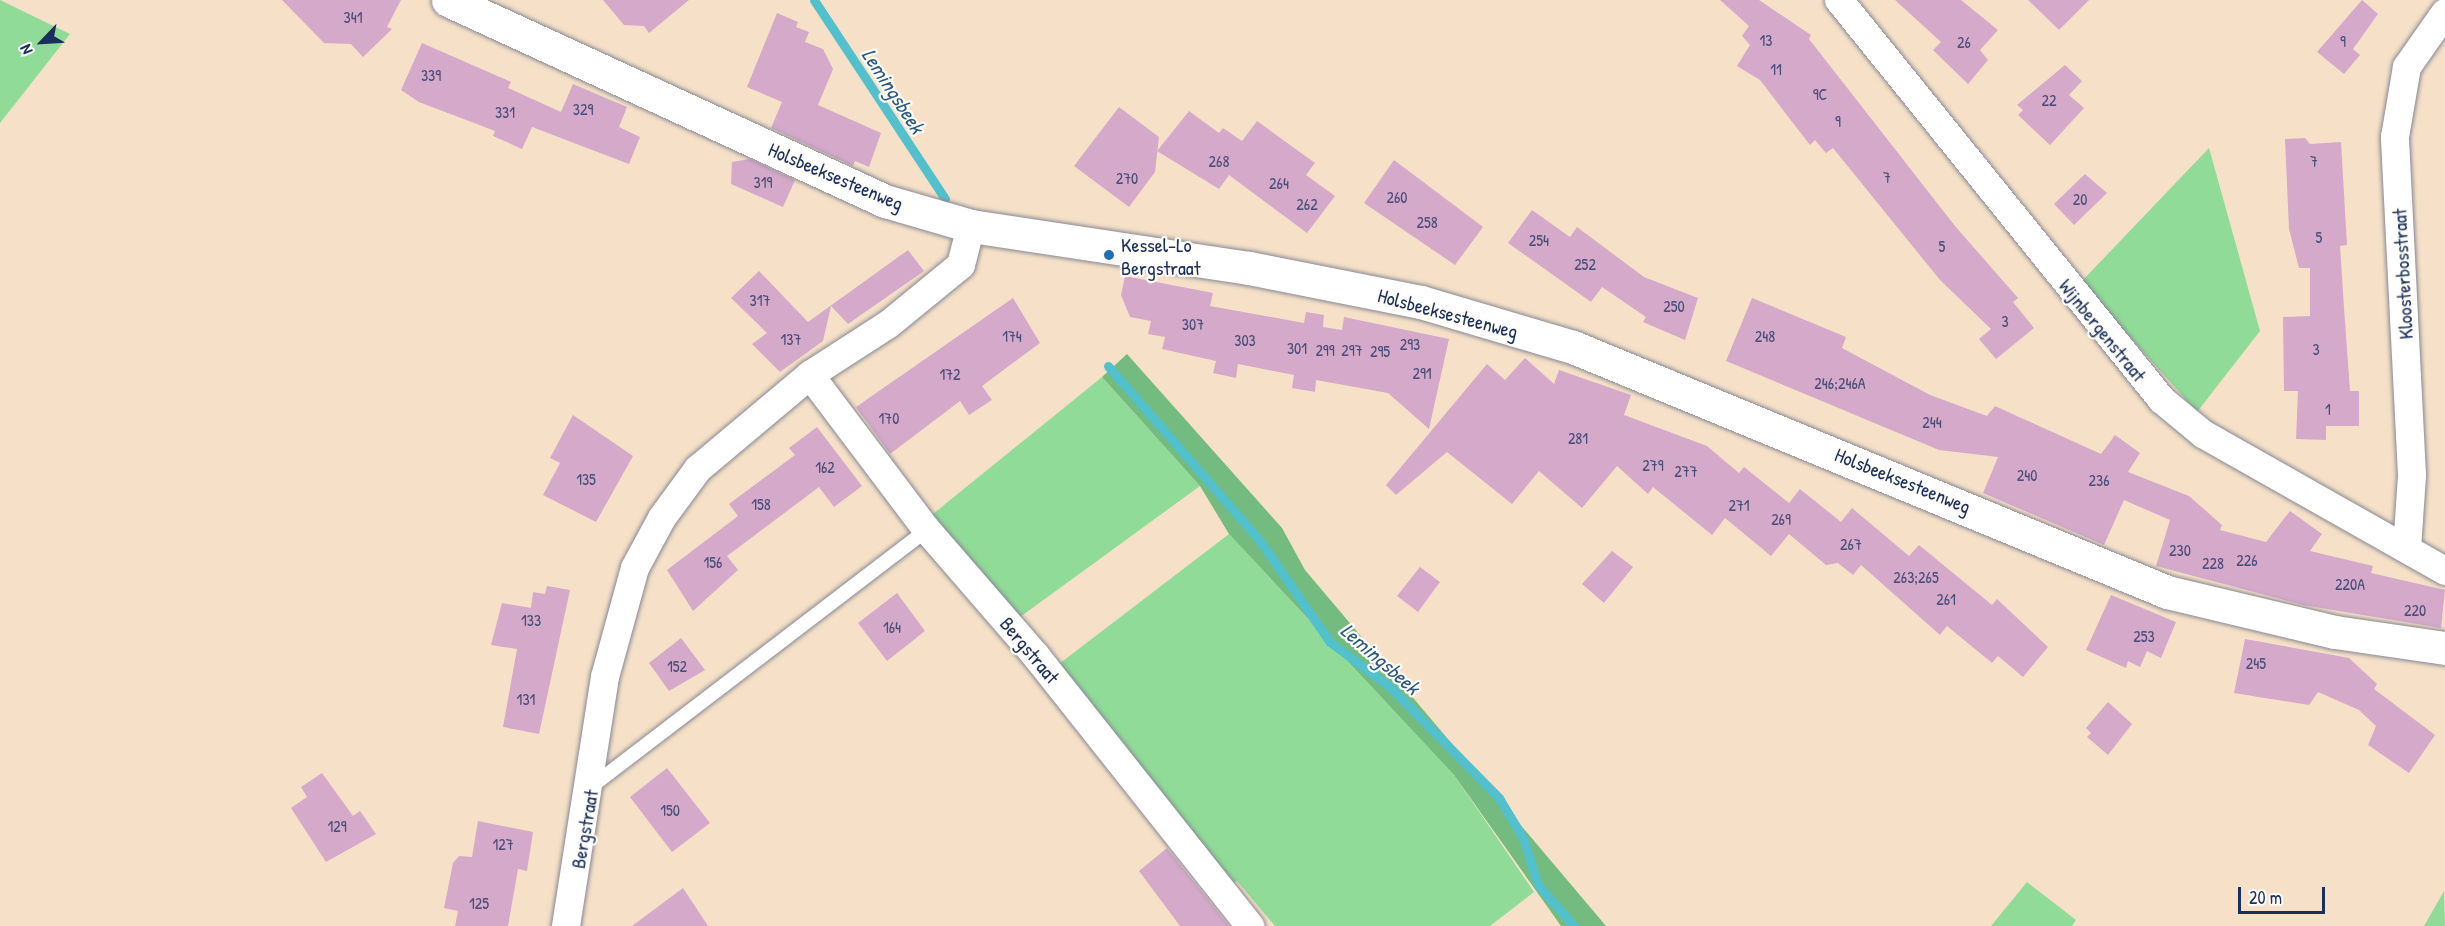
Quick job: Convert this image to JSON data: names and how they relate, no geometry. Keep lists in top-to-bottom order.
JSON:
{
  "streets": {
    "street": [
      "Holsbeeksesteenweg",
      "Kloosterbosstraat",
      "Wijnbergenstraat",
      "Bergstraat"
    ]
  },
  "crossings": [
    ["Holsbeeksesteenweg", "Bergstraat"],
    ["Kloosterbosstraat", "Wijnbergenstraat"]
  ],
  "water": ["Lemingsbeek"],
  "places": ["Kessel-Lo Bergstraat"],
  "house_numbers": [
    "341",
    "13",
    "9",
    "26",
    "11",
    "339",
    "9C",
    "22",
    "329",
    "331",
    "9",
    "268",
    "7",
    "7",
    "270",
    "319",
    "264",
    "260",
    "20",
    "262",
    "258",
    "5",
    "254",
    "5",
    "252",
    "317",
    "250",
    "3",
    "307",
    "174",
    "248",
    "137",
    "303",
    "293",
    "301",
    "3",
    "299",
    "297",
    "295",
    "291",
    "172",
    "246;246A",
    "1",
    "170",
    "244",
    "281",
    "279",
    "162",
    "277",
    "240",
    "135",
    "236",
    "158",
    "271",
    "269",
    "267",
    "230",
    "226",
    "156",
    "228",
    "263;265",
    "220A",
    "261",
    "220",
    "133",
    "164",
    "253",
    "245",
    "152",
    "131",
    "150",
    "129",
    "127",
    "125"
  ],
  "scale_bar": "20 m",
  "north": "bottom left"
}
